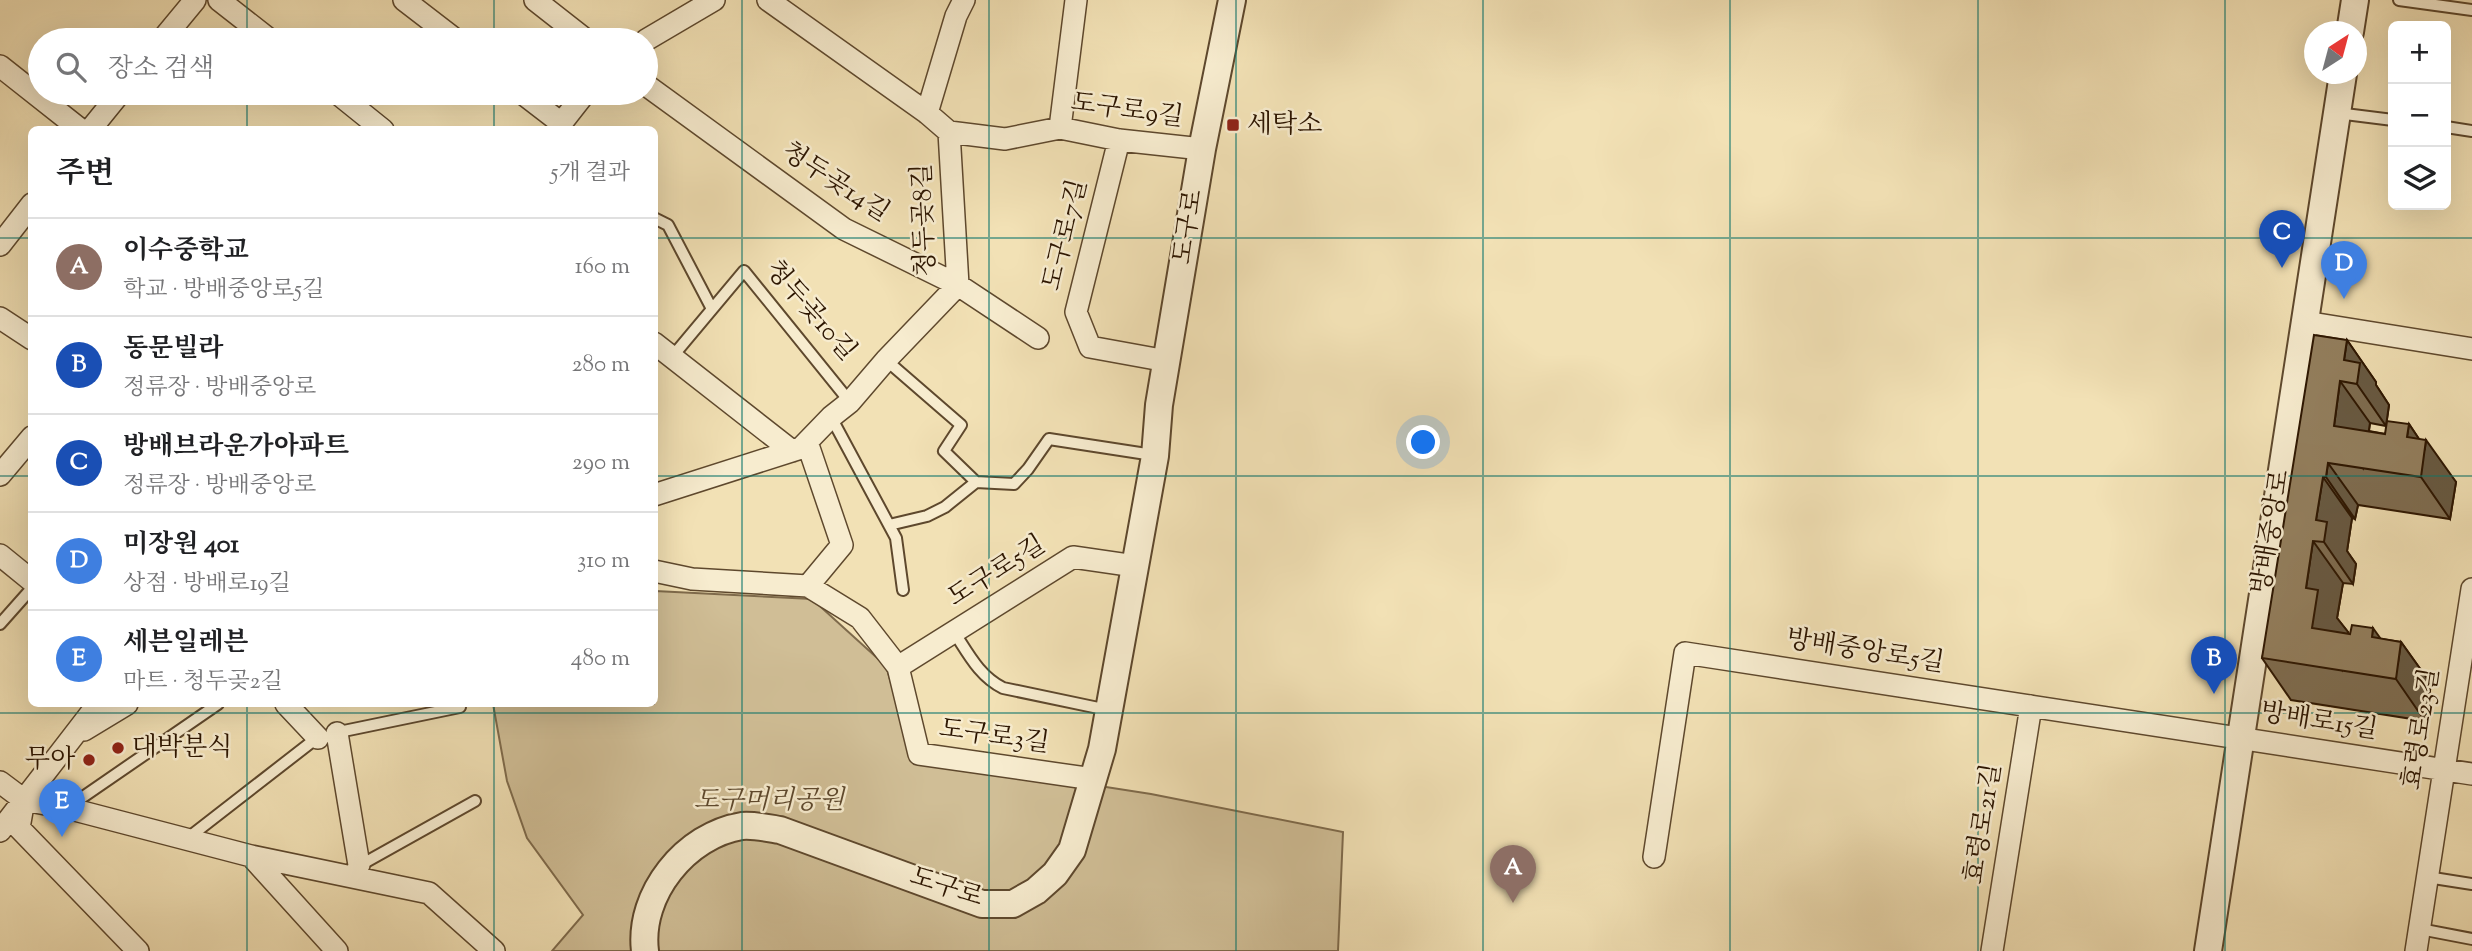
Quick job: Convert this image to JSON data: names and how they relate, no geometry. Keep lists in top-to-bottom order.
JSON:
{
  "streets": {
    "street": [
      "도구로9길",
      "청두곶14길",
      "청두곶8길",
      "도구로",
      "도구로7길",
      "방배중앙로",
      "도구로5길",
      "방배중앙로5길",
      "방배로15길",
      "효령로23길",
      "도구로3길",
      "효령로21길"
    ],
    "lane": ["청두곶10길"]
  },
  "crossings": [
    ["도구로9길", "청두곶8길"],
    ["도구로9길", "도구로"],
    ["도구로9길", "도구로7길"],
    ["청두곶14길", "청두곶8길"],
    ["청두곶8길", "청두곶10길"],
    ["도구로", "도구로7길"],
    ["도구로", "도구로5길"],
    ["도구로", "도구로3길"],
    ["방배중앙로", "방배중앙로5길"],
    ["방배중앙로", "방배로15길"],
    ["도구로5길", "도구로3길"],
    ["방배중앙로5길", "방배로15길"],
    ["방배중앙로5길", "효령로21길"],
    ["방배로15길", "효령로23길"]
  ],
  "parks": ["도구머리공원"],
  "places": {
    "transit": ["세탁소"],
    "other": ["대박분식", "무아"]
  },
  "north": "top right",
  "page": {
    "map_buttons": ["+", "−"],
    "search": "장소 검색",
    "heading": ["주변", "5개 결과"],
    "pins": [
      "C",
      "D",
      "B",
      "E",
      "A"
    ],
    "list": [
      {
        "mark": "A",
        "name": "이수중학교",
        "note": "학교 · 방배중앙로5길",
        "value": "160 m"
      },
      {
        "mark": "B",
        "name": "동문빌라",
        "note": "정류장 · 방배중앙로",
        "value": "280 m"
      },
      {
        "mark": "C",
        "name": "방배브라운가아파트",
        "note": "정류장 · 방배중앙로",
        "value": "290 m"
      },
      {
        "mark": "D",
        "name": "미장원 401",
        "note": "상점 · 방배로19길",
        "value": "310 m"
      },
      {
        "mark": "E",
        "name": "세븐일레븐",
        "note": "마트 · 청두곶2길",
        "value": "480 m"
      }
    ]
  }
}
